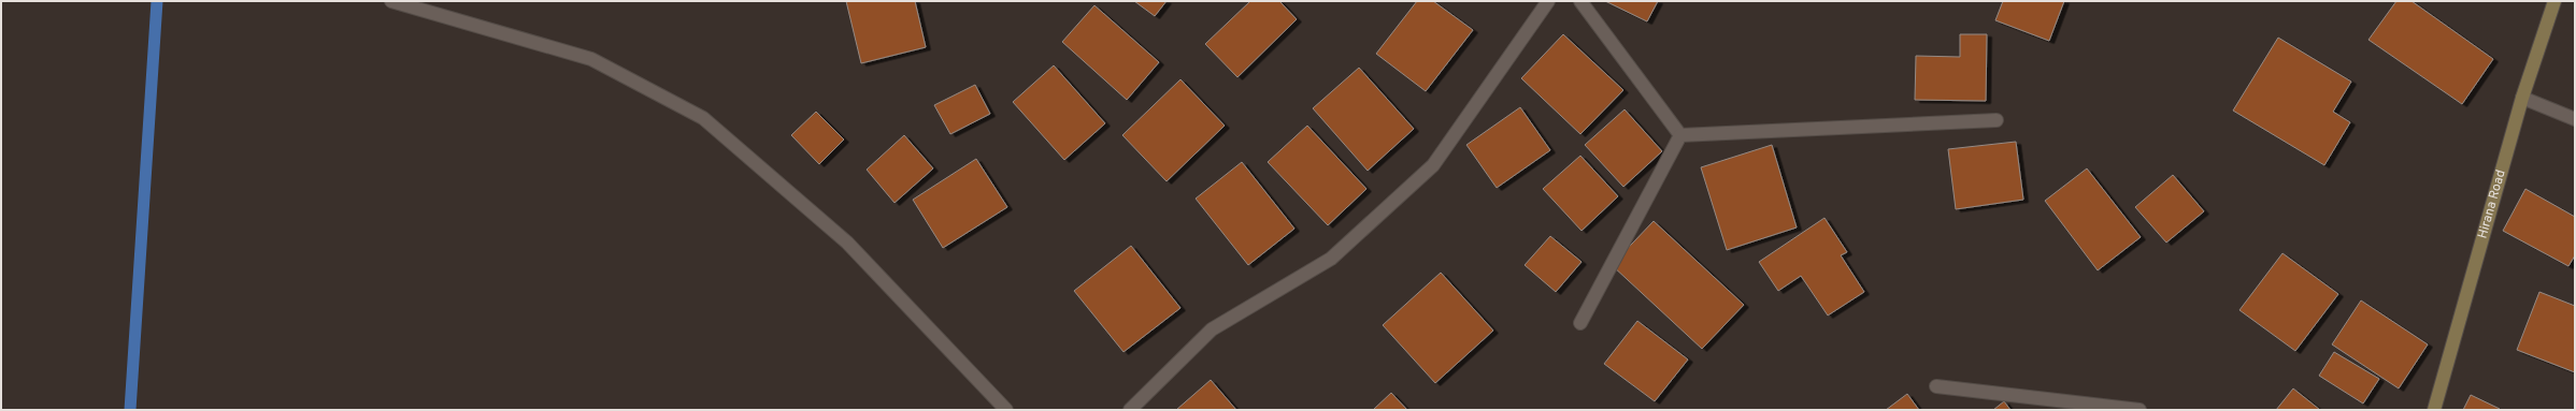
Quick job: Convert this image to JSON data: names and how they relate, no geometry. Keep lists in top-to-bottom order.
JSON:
{
  "streets": {
    "street": ["Hirana Road"]
  }
}
